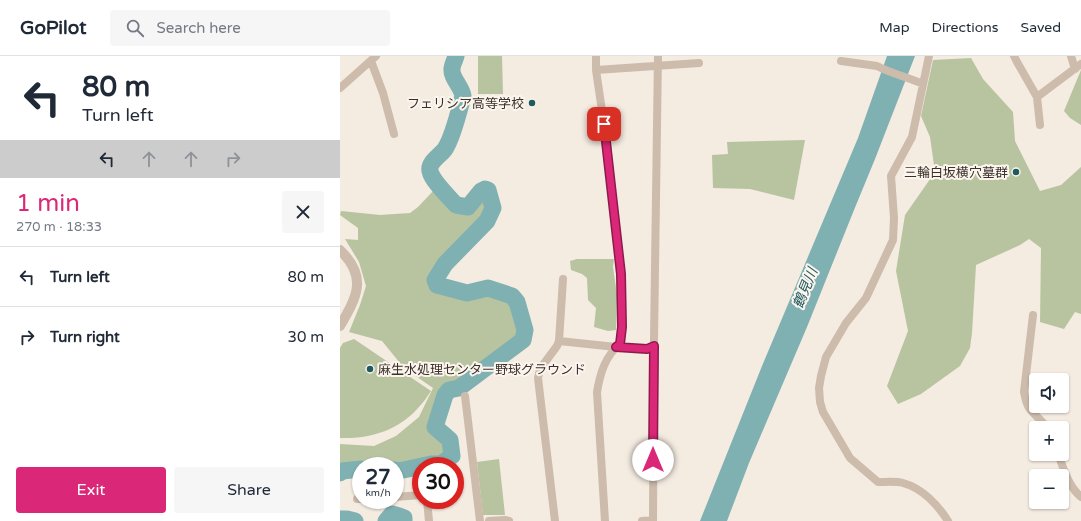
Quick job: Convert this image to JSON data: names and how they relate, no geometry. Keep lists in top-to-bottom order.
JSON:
{
  "water": ["鶴見川"],
  "places": ["フェリシア高等学校", "三輪白坂横穴墓群", "麻生水処理センター野球グラウンド"],
  "page": {
    "header": "GoPilot",
    "search": "Search here",
    "nav": ["Map", "Directions", "Saved"],
    "turn": ["80 m", "Turn left"],
    "heading": ["1 min", "270 m · 18:33"],
    "list": [
      {
        "name": "Turn left",
        "value": "80 m"
      },
      {
        "name": "Turn right",
        "value": "30 m"
      }
    ],
    "map_buttons": ["+", "−"],
    "speed": "27 km/h",
    "limit": "30",
    "buttons": ["Exit", "Share"]
  }
}
